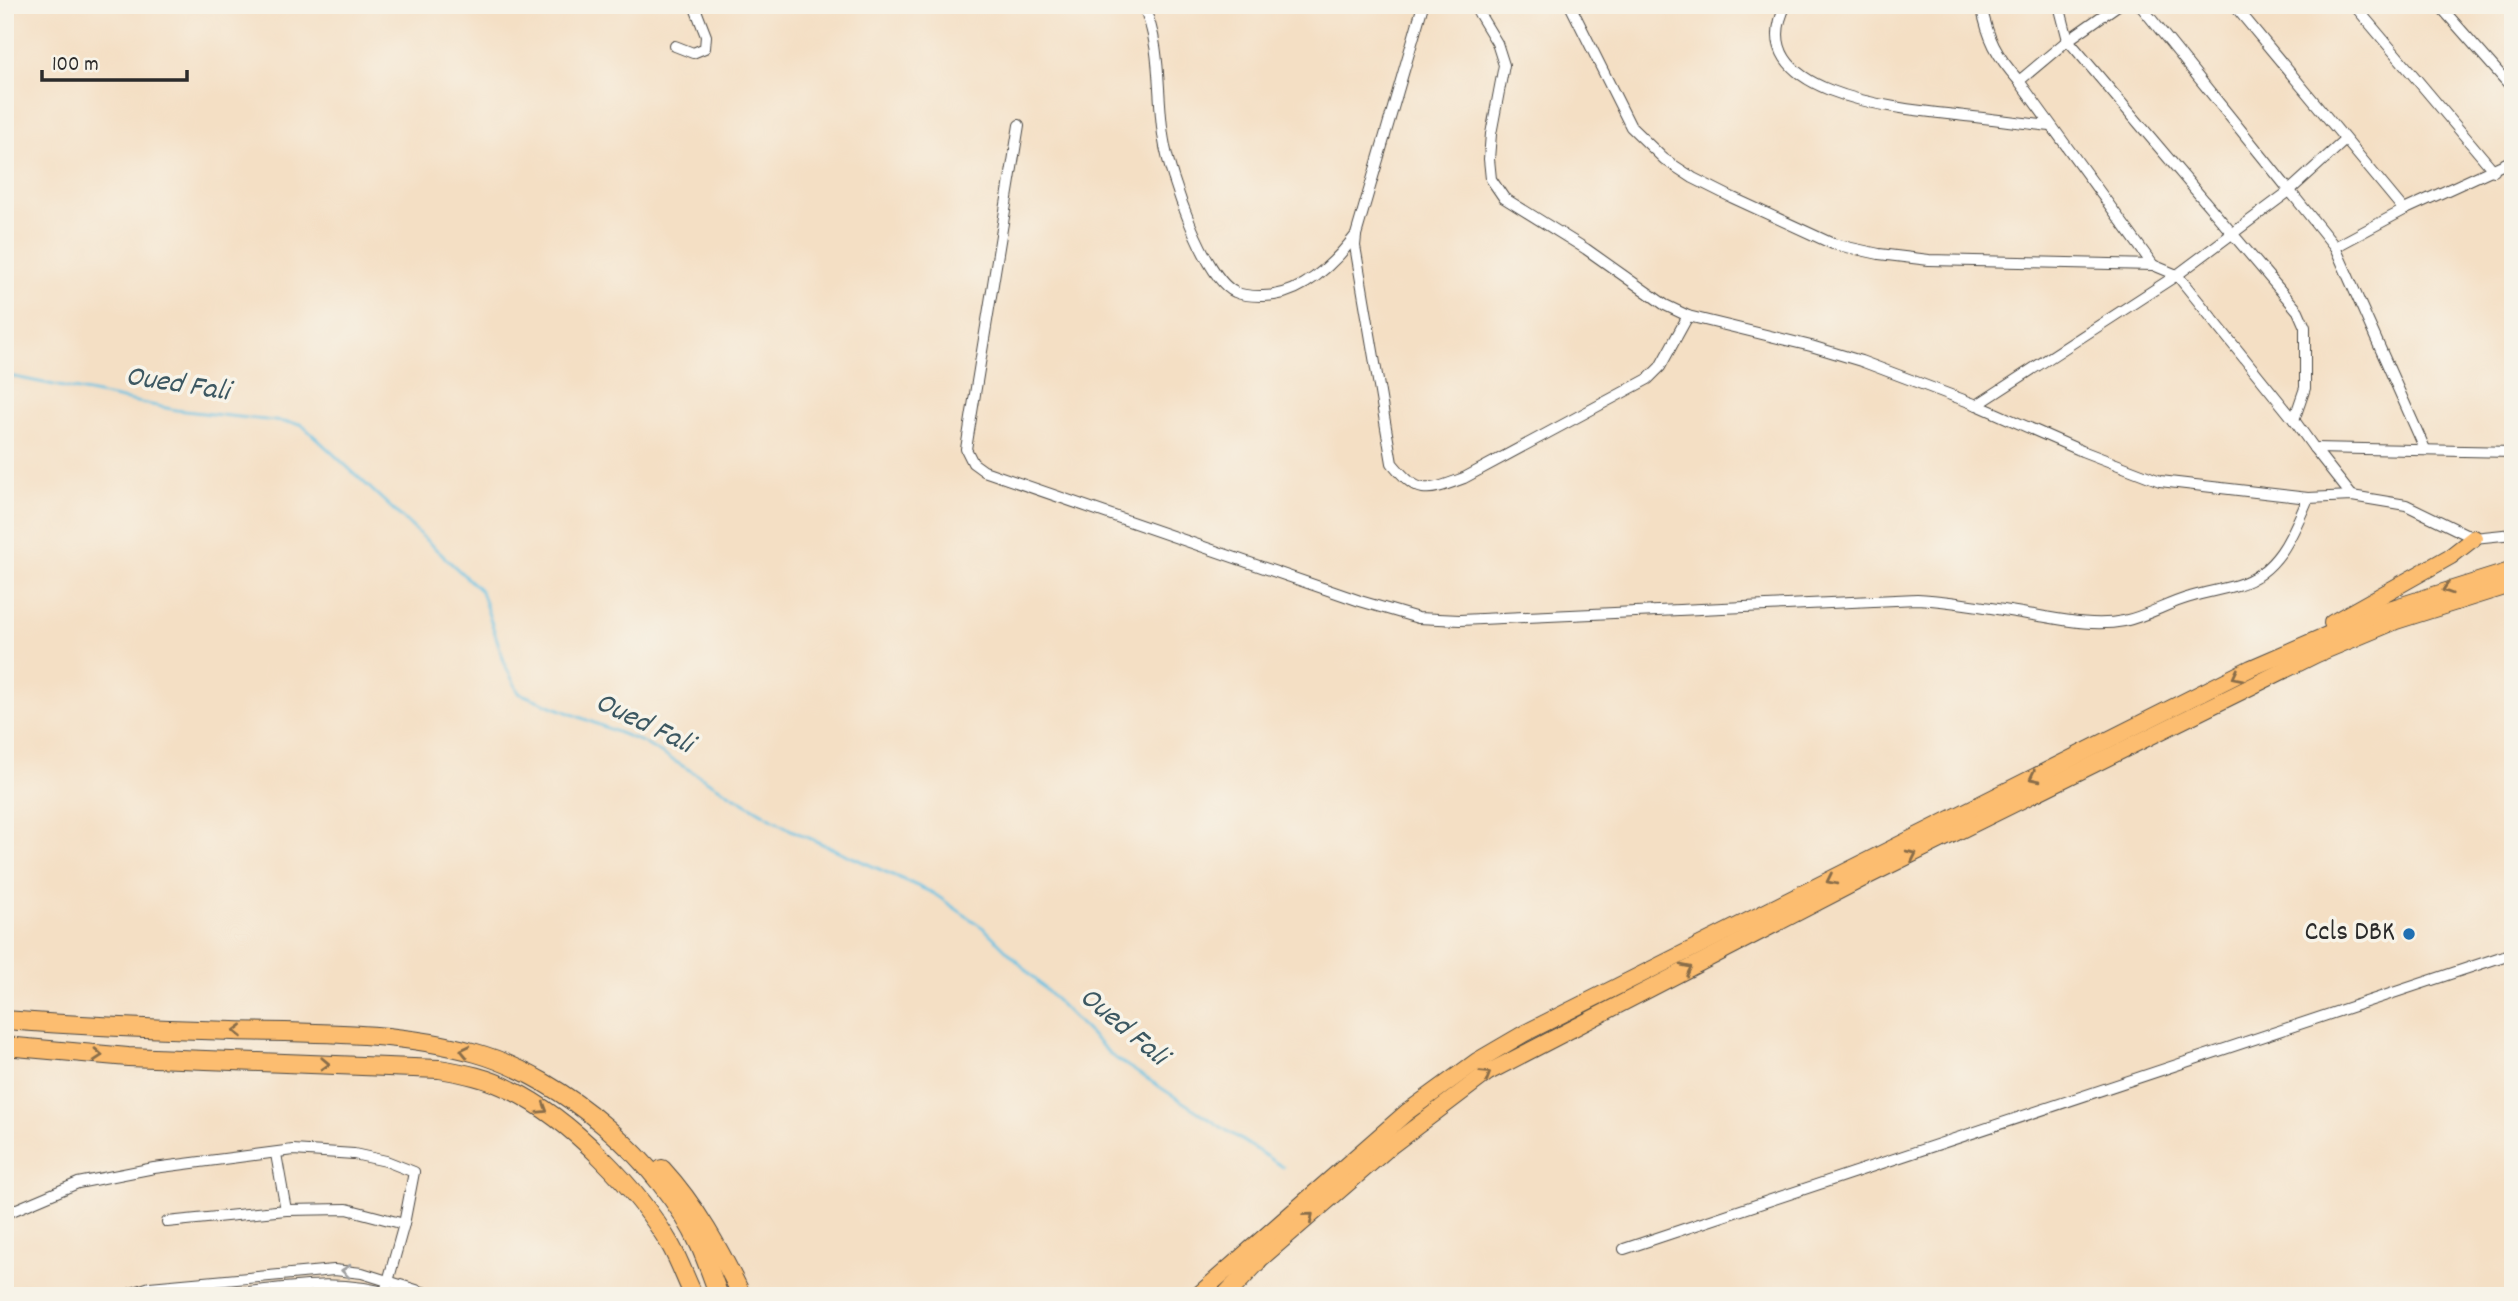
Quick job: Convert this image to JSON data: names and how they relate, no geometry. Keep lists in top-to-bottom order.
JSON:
{
  "water": ["Oued Fali"],
  "places": ["Ccls DBK"],
  "scale_bar": "100 m"
}
